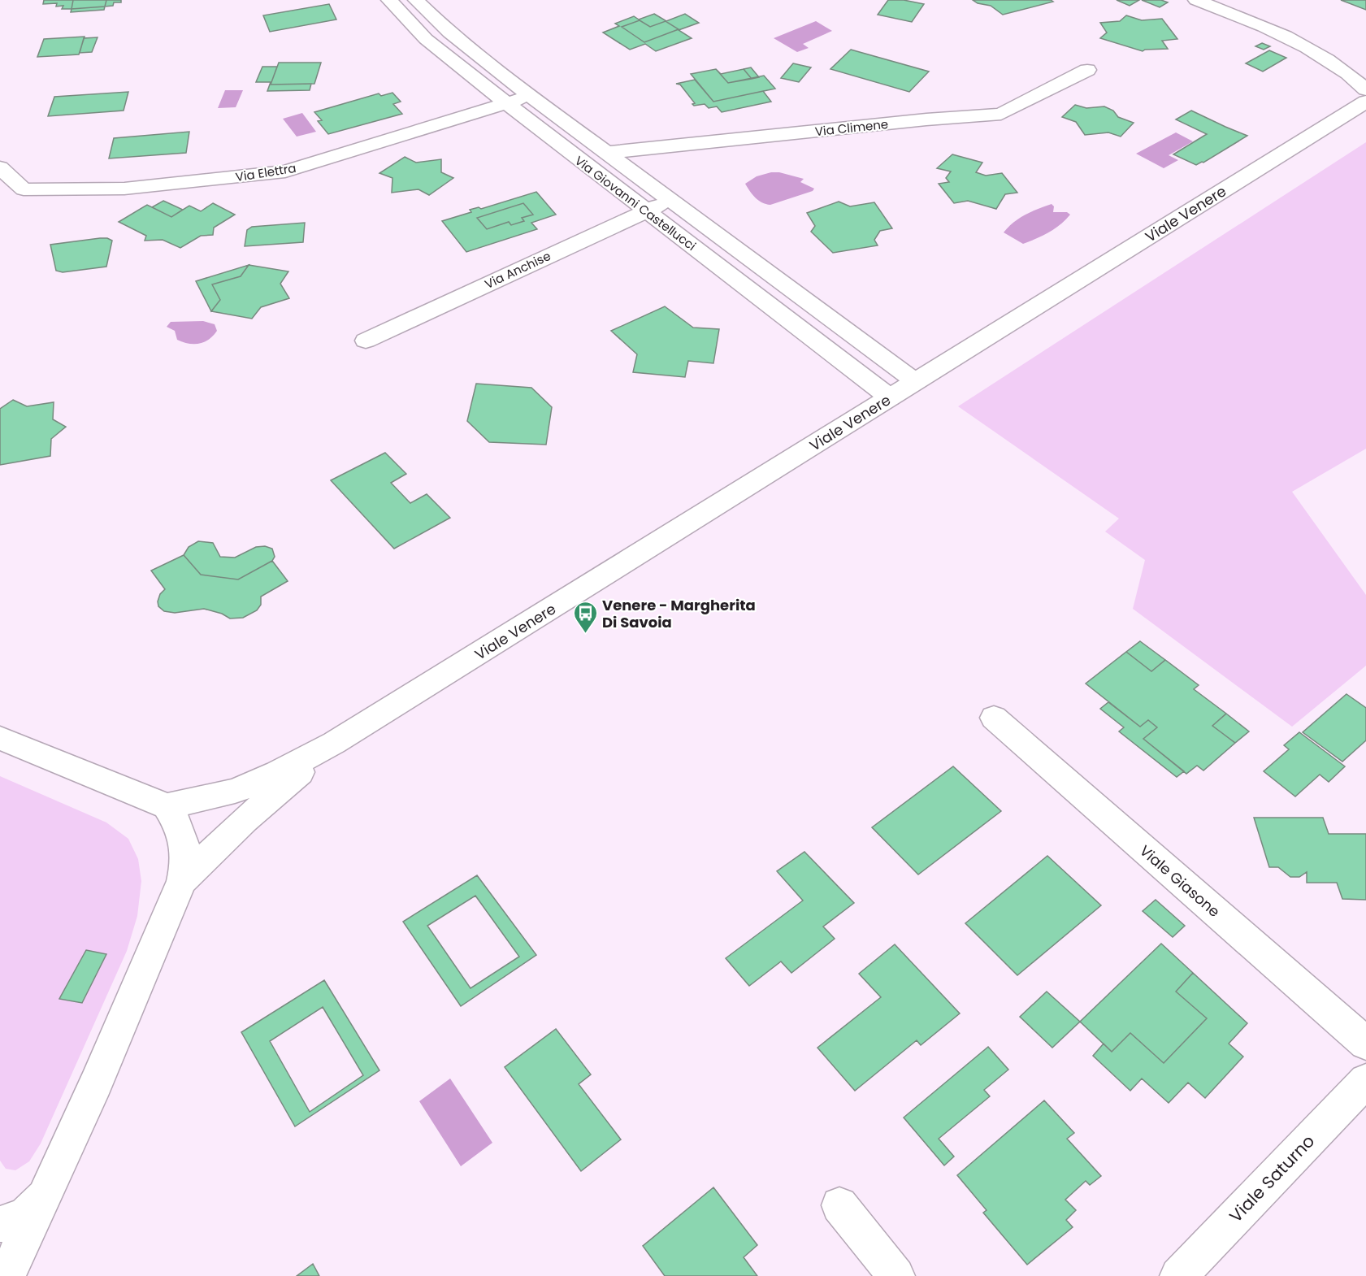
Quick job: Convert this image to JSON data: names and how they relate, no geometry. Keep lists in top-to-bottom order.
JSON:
{
  "streets": {
    "street": [
      "Via Climene",
      "Via Elettra",
      "Via Giovanni Castellucci",
      "Viale Venere",
      "Via Anchise",
      "Viale Giasone",
      "Viale Saturno"
    ]
  },
  "crossings": [
    ["Via Climene", "Via Giovanni Castellucci"],
    ["Via Elettra", "Via Giovanni Castellucci"],
    ["Via Giovanni Castellucci", "Viale Venere"],
    ["Via Giovanni Castellucci", "Via Anchise"]
  ],
  "places": {
    "bus stop": ["Venere - Margherita Di Savoia"]
  }
}
